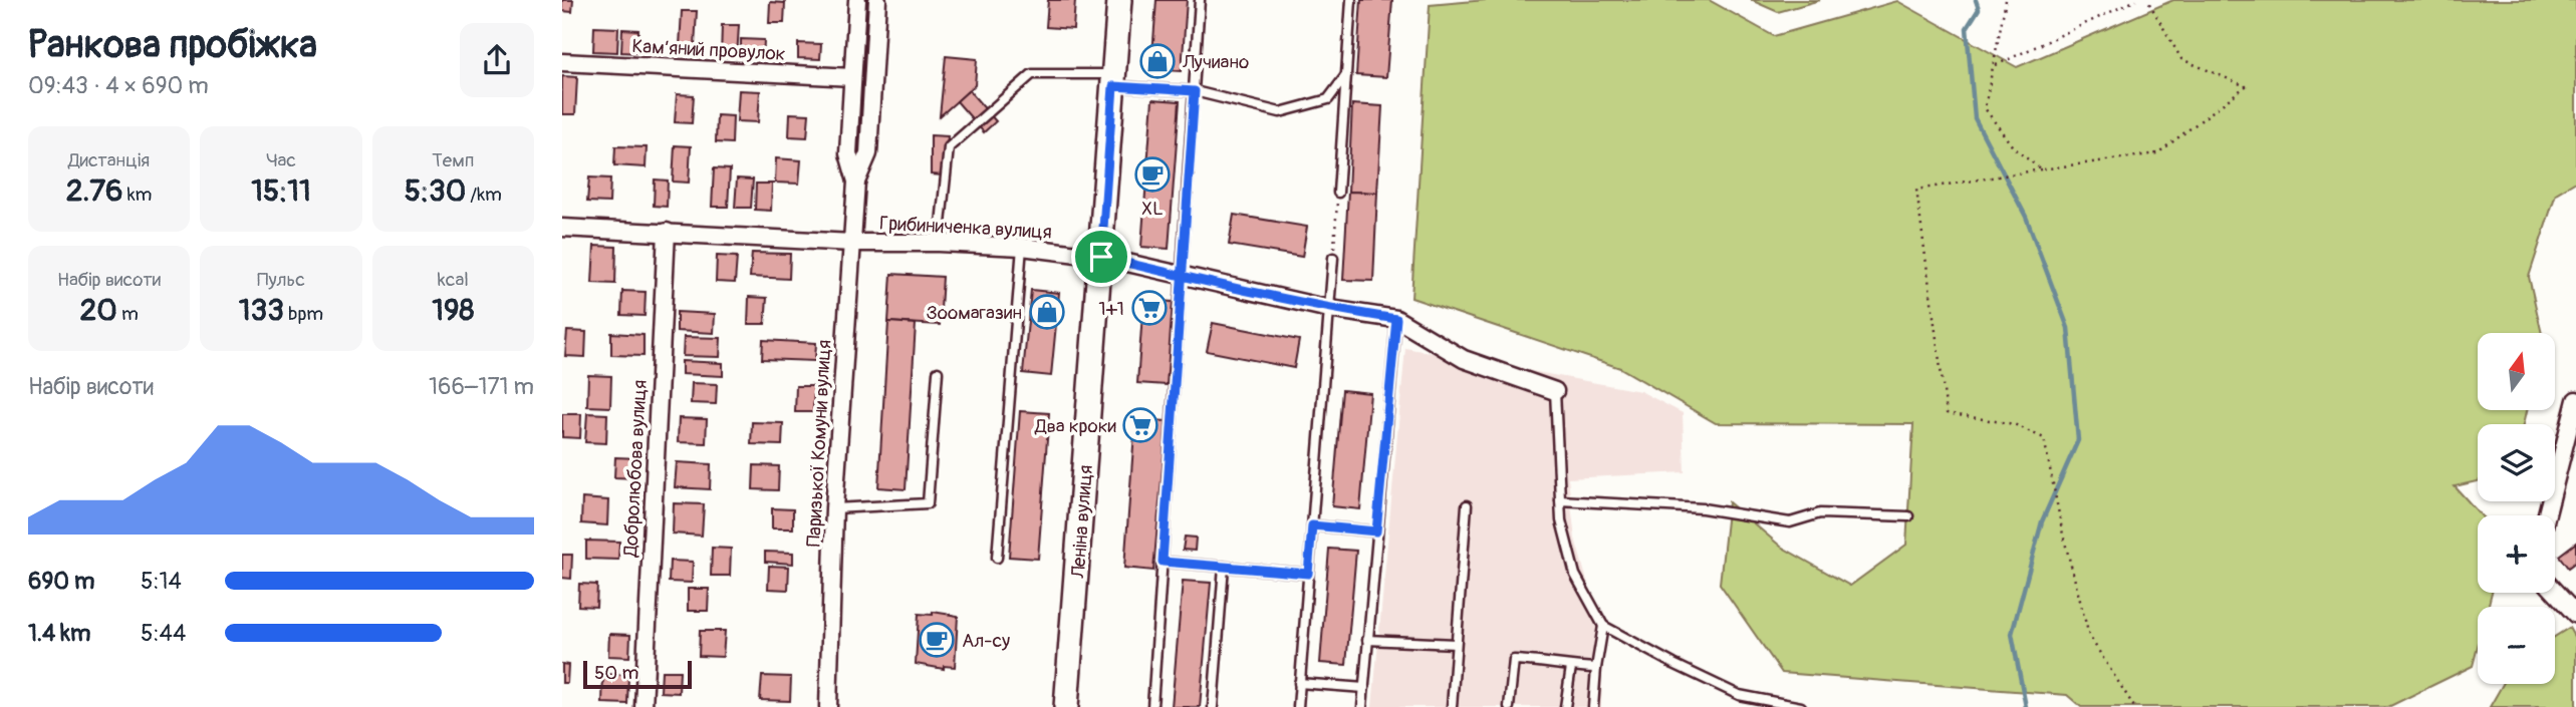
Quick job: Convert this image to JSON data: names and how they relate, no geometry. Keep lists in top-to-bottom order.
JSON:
{
  "streets": {
    "main road": ["Леніна вулиця"],
    "street": [
      "Кам’яний провулок",
      "Грибиниченка вулиця",
      "Паризької Комуни вулиця",
      "Добролюбова вулиця"
    ]
  },
  "crossings": [
    ["Кам’яний провулок", "Паризької Комуни вулиця"],
    ["Грибиниченка вулиця", "Паризької Комуни вулиця"],
    ["Грибиниченка вулиця", "Добролюбова вулиця"],
    ["Грибиниченка вулиця", "Леніна вулиця"]
  ],
  "places": {
    "shop": ["Лучиано", "Зоомагазин"],
    "cafe": ["XL", "Ал-су"],
    "supermarket": ["1+1", "Два кроки"]
  },
  "scale_bar": "50 m",
  "north": "top",
  "page": {
    "heading": ["Ранкова пробіжка", "09:43 · 4 × 690 m"],
    "stats": [
      ["Дистанція", "2.76 km"],
      ["Час", "15:11"],
      ["Темп", "5:30 /km"],
      ["Набір висоти", "20 m"],
      ["Пульс", "133 bpm"],
      ["kcal", "198"]
    ],
    "map_buttons": ["+", "−"],
    "chart": ["Набір висоти", "166–171 m"],
    "list": [
      {
        "name": "690 m",
        "note": "5:14"
      },
      {
        "name": "1.4 km",
        "note": "5:44"
      }
    ],
    "scale": "50 m"
  }
}
